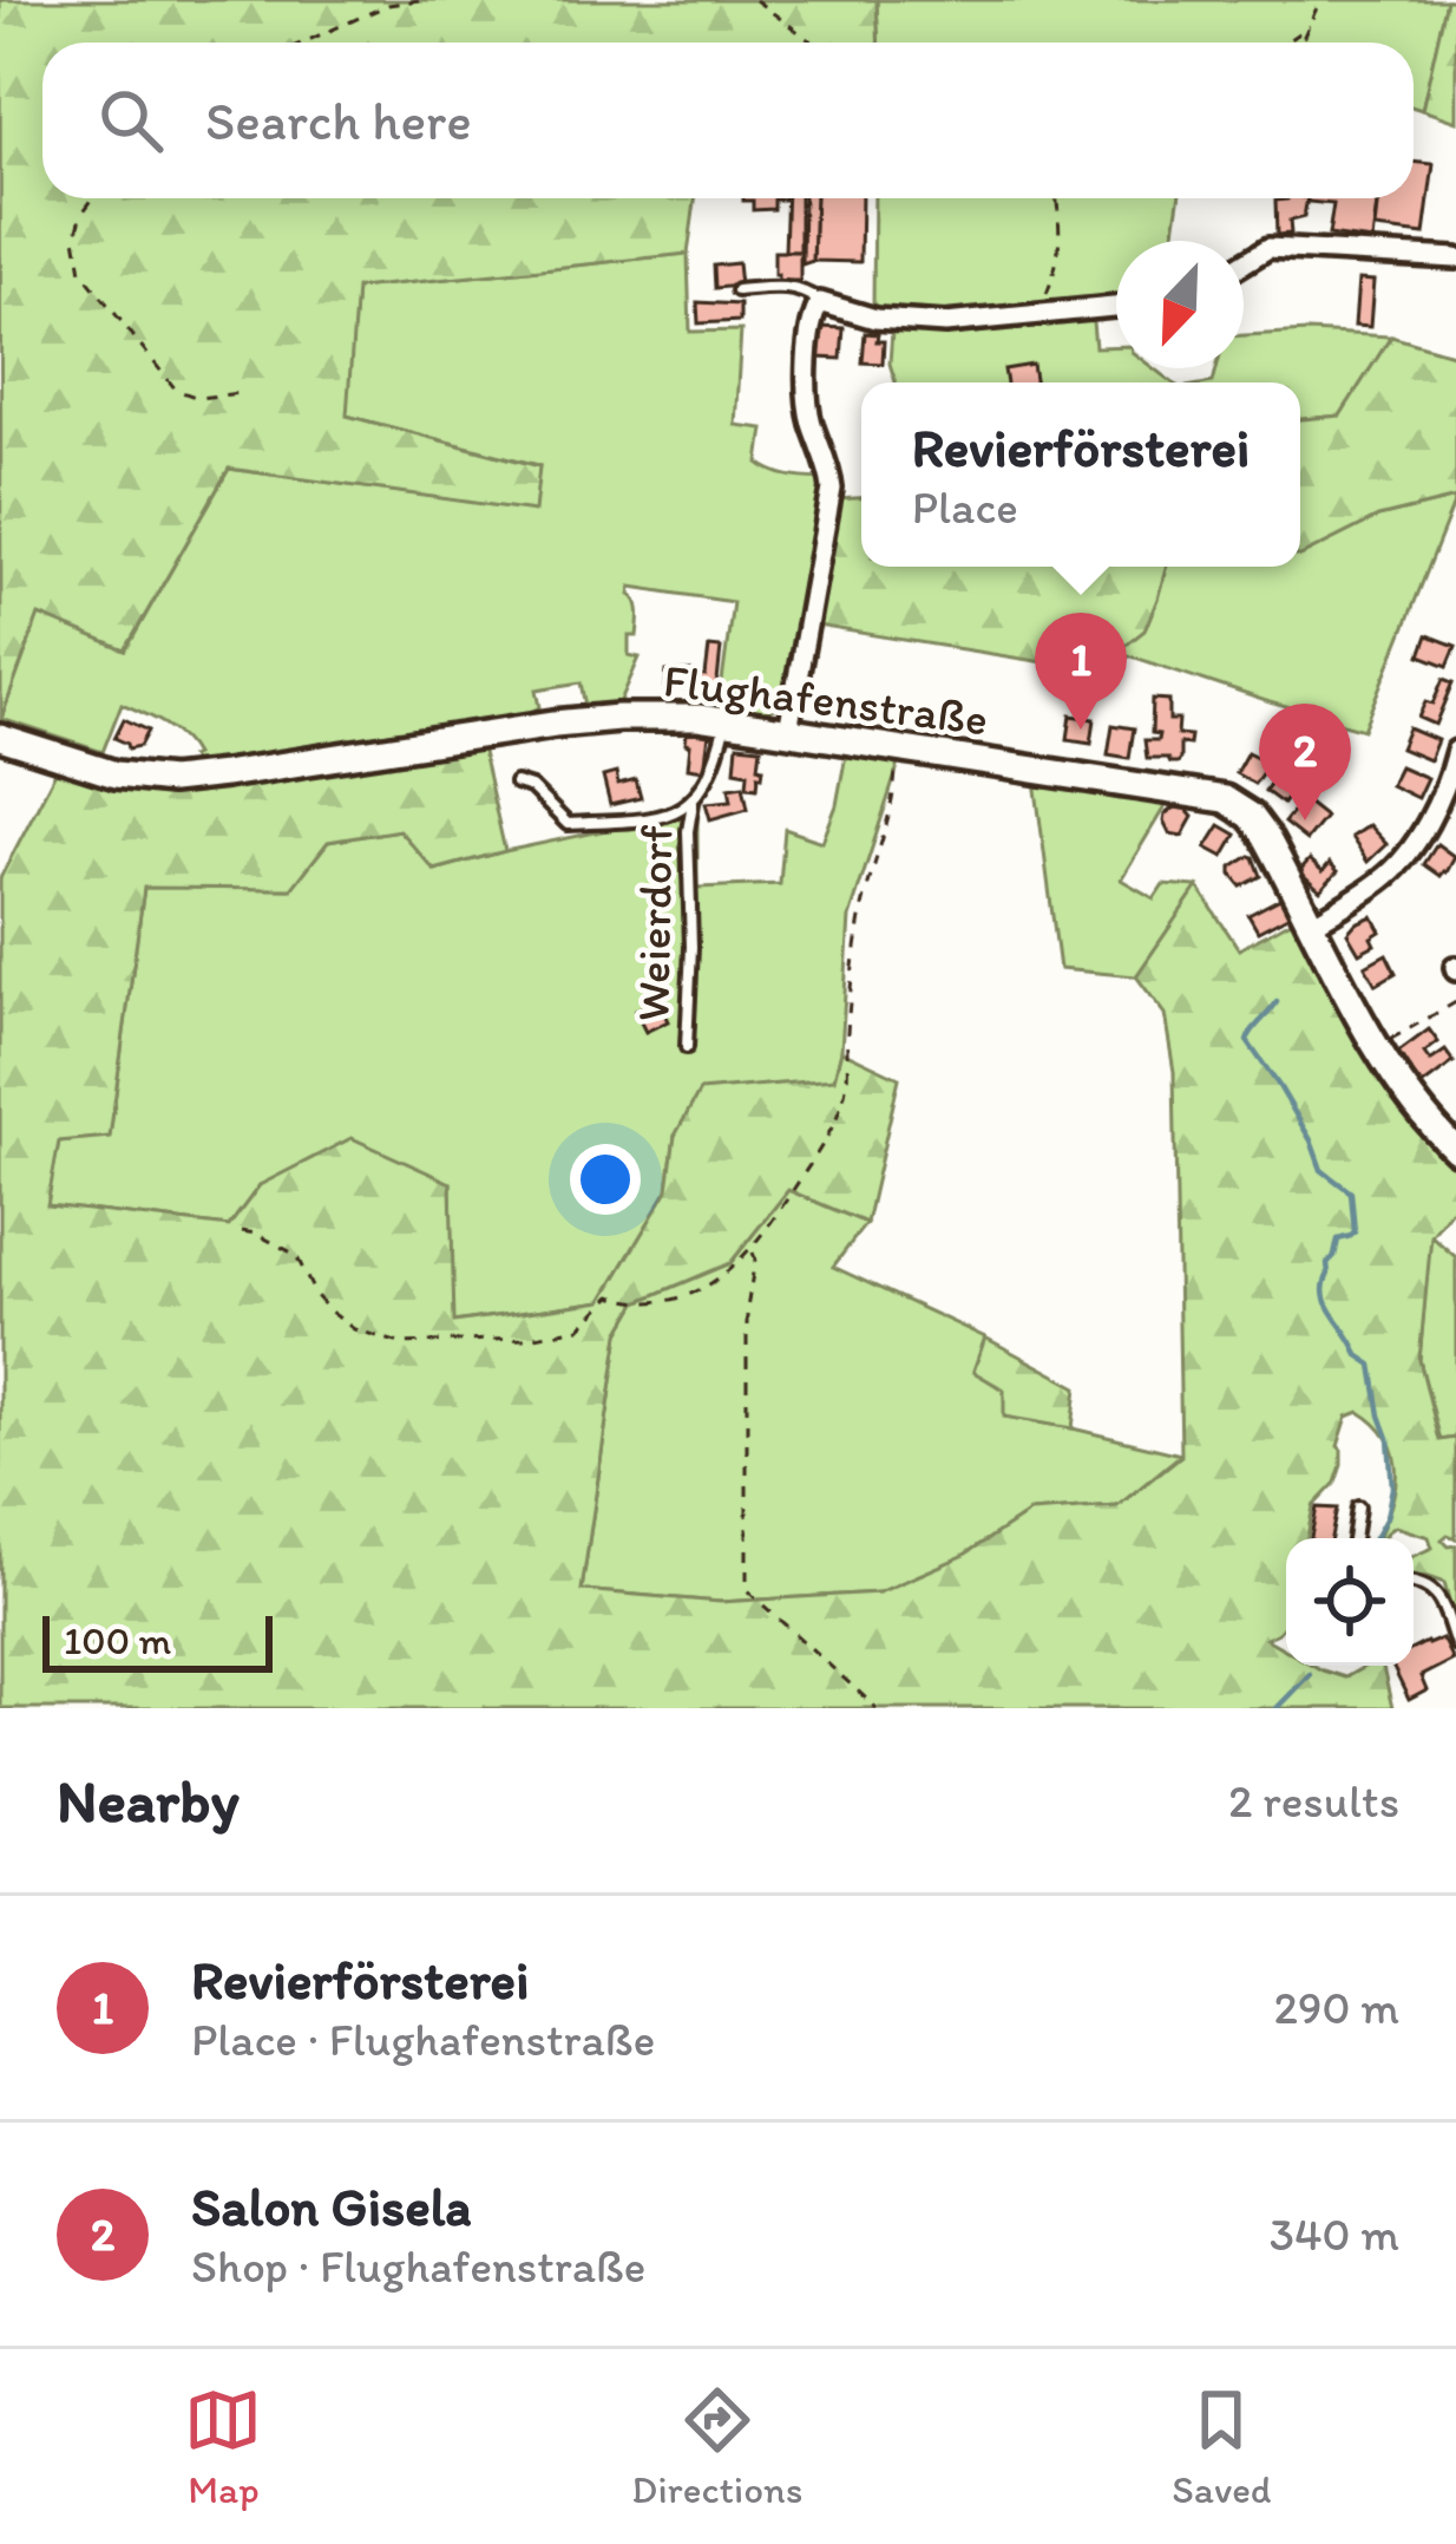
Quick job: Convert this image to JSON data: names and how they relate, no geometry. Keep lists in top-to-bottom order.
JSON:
{
  "streets": {
    "main road": ["Flughafenstraße"],
    "lane": ["Weierdorf"]
  },
  "crossings": [
    ["Flughafenstraße", "Weierdorf"]
  ],
  "scale_bar": "100 m",
  "north": "bottom left",
  "page": {
    "search": "Search here",
    "popup": ["Revierförsterei", "Place"],
    "pins": ["1", "2"],
    "scale": "100 m",
    "heading": ["Nearby", "2 results"],
    "list": [
      {
        "mark": "1",
        "name": "Revierförsterei",
        "note": "Place · Flughafenstraße",
        "value": "290 m"
      },
      {
        "mark": "2",
        "name": "Salon Gisela",
        "note": "Shop · Flughafenstraße",
        "value": "340 m"
      }
    ],
    "nav": ["Map", "Directions", "Saved"]
  }
}
